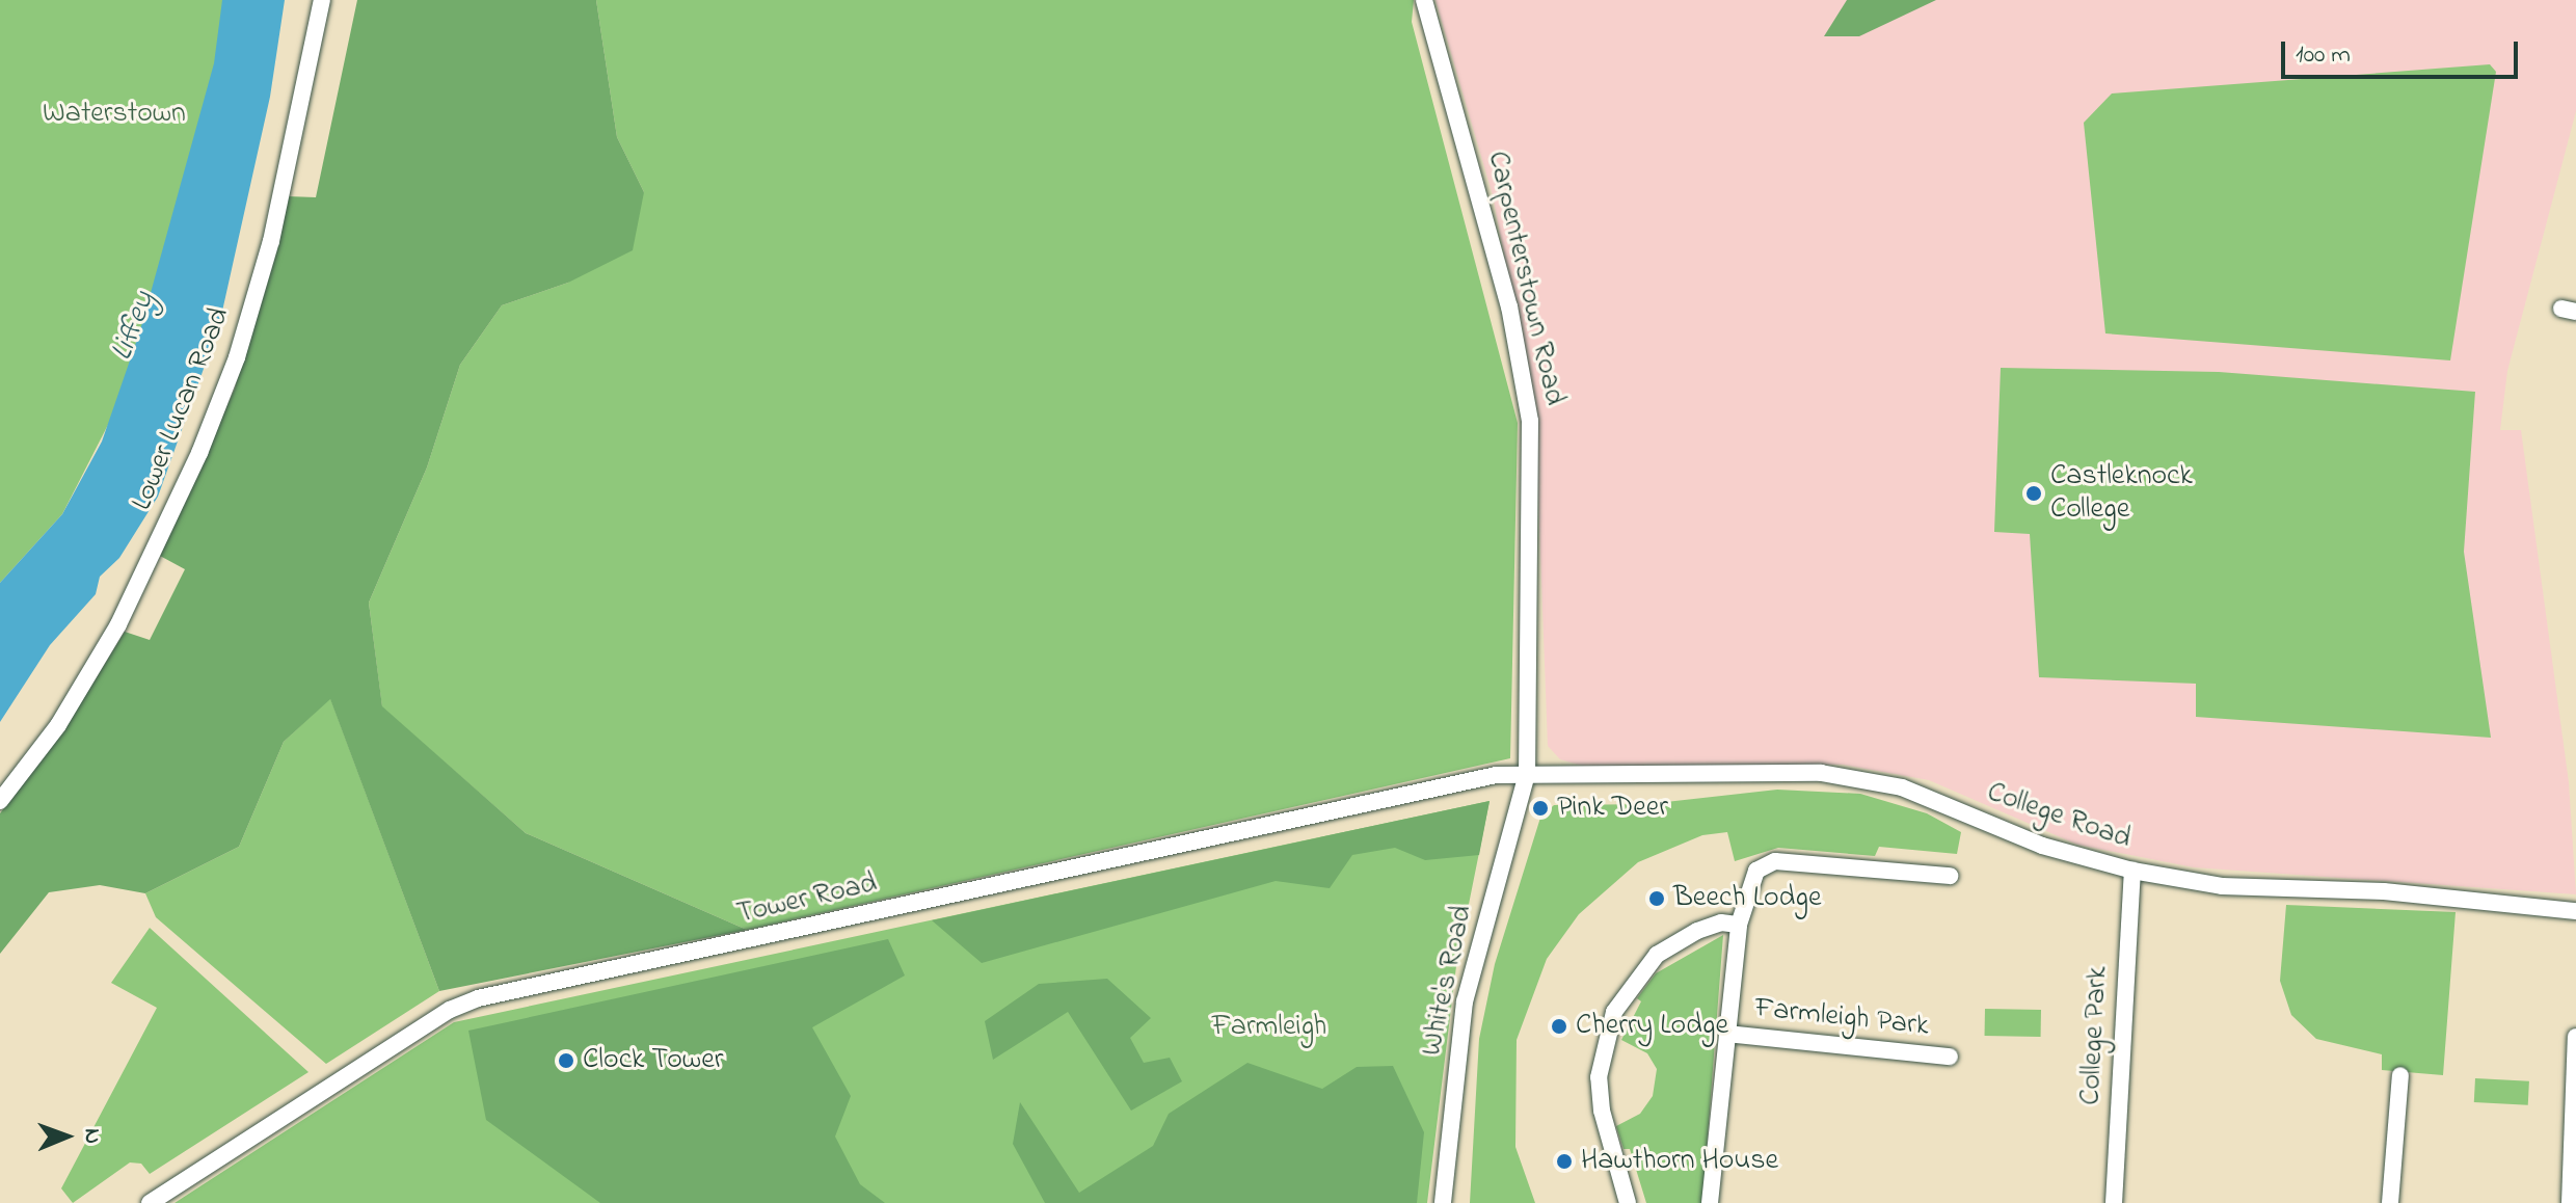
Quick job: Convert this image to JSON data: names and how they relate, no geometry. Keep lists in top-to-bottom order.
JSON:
{
  "streets": {
    "street": [
      "Carpenterstown Road",
      "Lower Lucan Road",
      "College Road",
      "Tower Road",
      "White's Road",
      "Farmleigh Park",
      "College Park"
    ]
  },
  "crossings": [
    ["Carpenterstown Road", "College Road"],
    ["Carpenterstown Road", "Tower Road"],
    ["Carpenterstown Road", "White's Road"],
    ["College Road", "Tower Road"],
    ["College Road", "White's Road"],
    ["College Road", "College Park"],
    ["Tower Road", "White's Road"]
  ],
  "water": ["Liffey"],
  "parks": ["Waterstown", "Farmleigh"],
  "places": [
    "Castleknock College",
    "Pink Deer",
    "Beech Lodge",
    "Cherry Lodge",
    "Clock Tower",
    "Hawthorn House"
  ],
  "scale_bar": "100 m",
  "north": "right"
}
